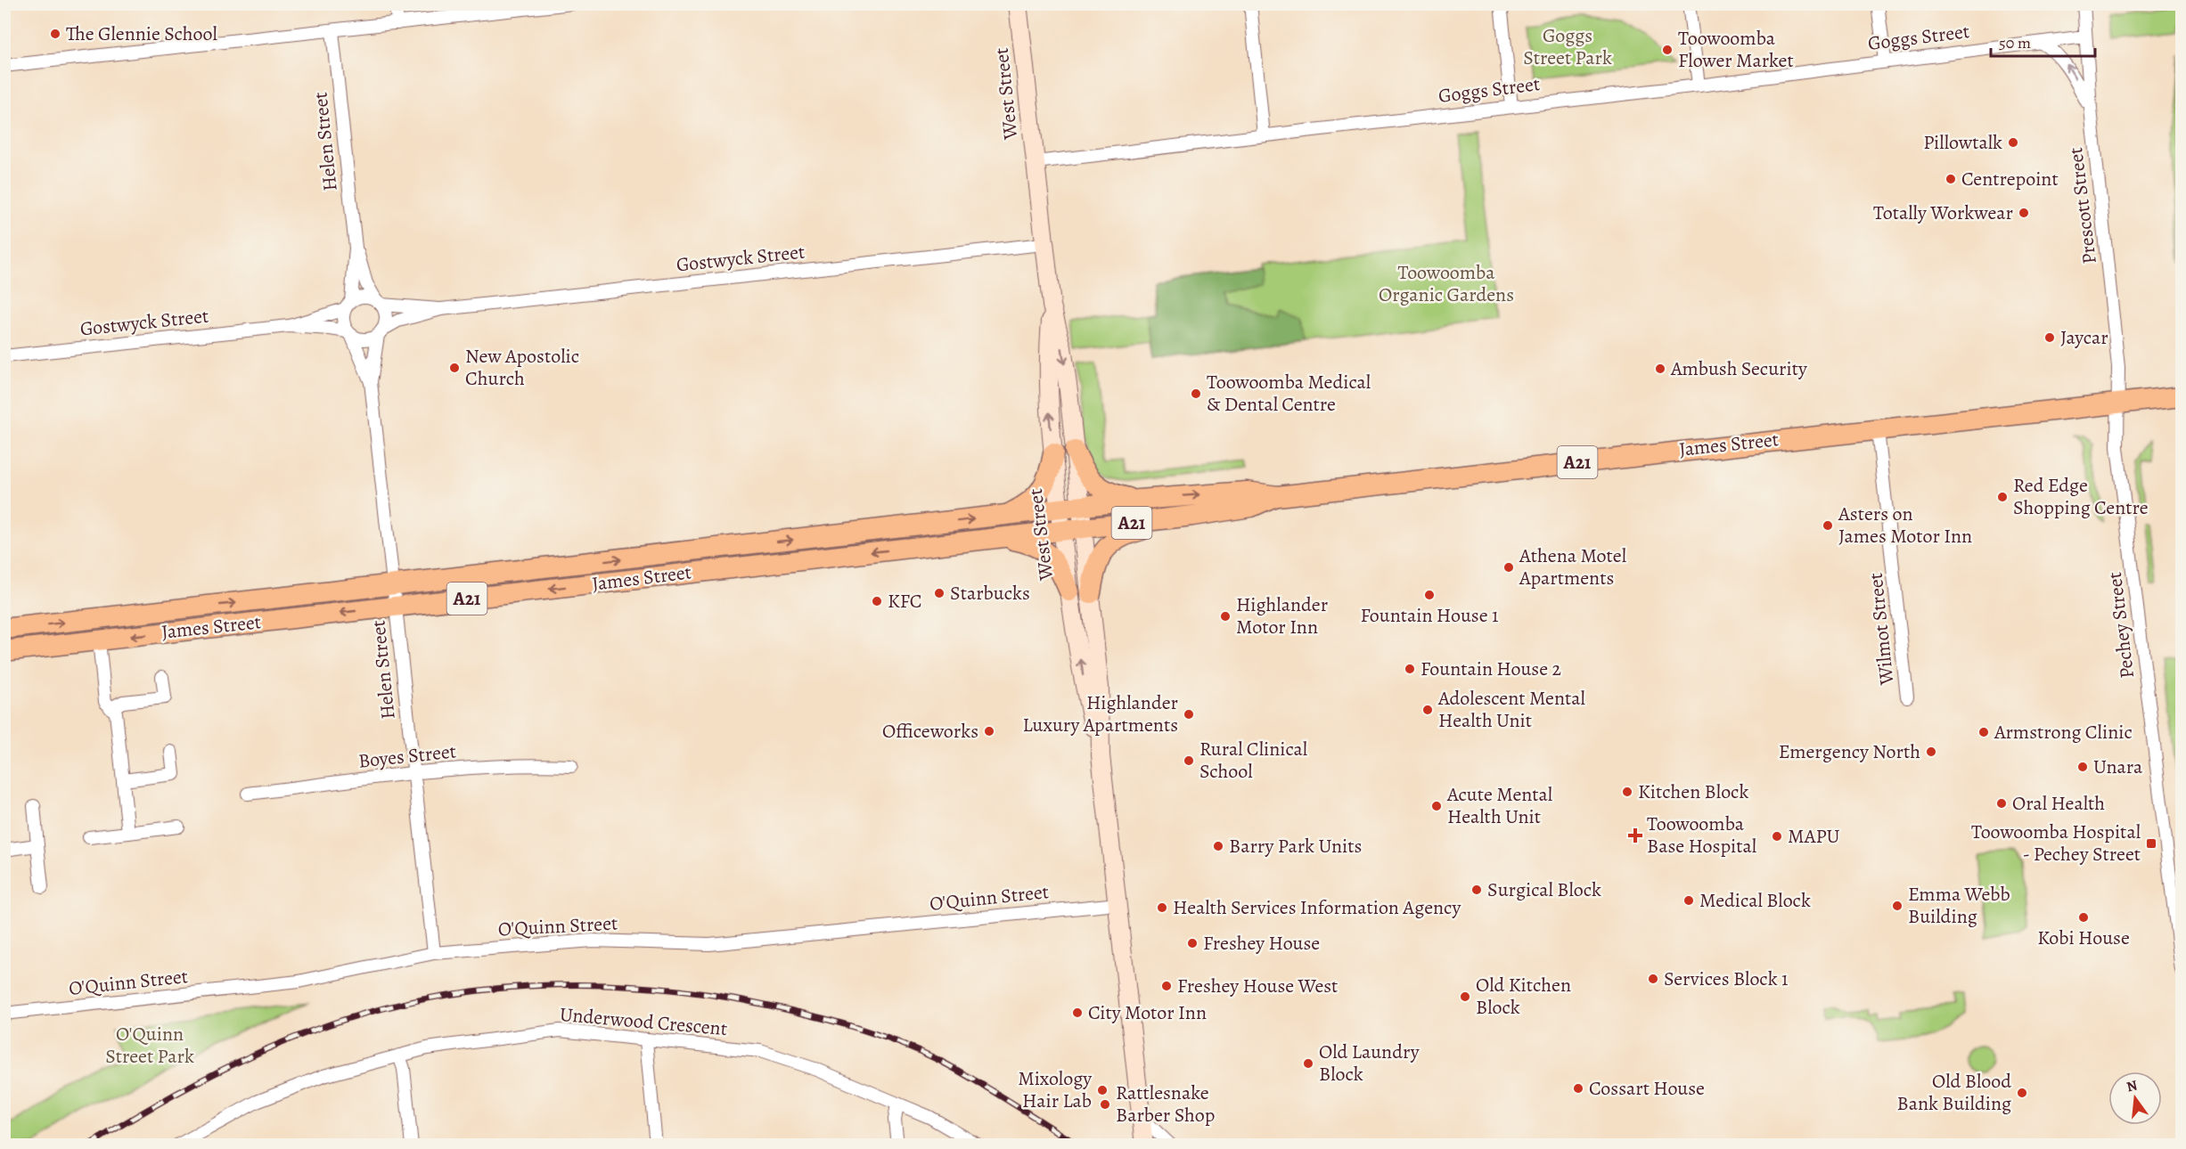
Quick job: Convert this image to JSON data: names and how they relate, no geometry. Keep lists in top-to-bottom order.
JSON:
{
  "streets": {
    "highway": ["James Street", "A21"],
    "main road": ["West Street"],
    "street": [
      "Goggs Street",
      "Helen Street",
      "Prescott Street",
      "Gostwyck Street",
      "Pechey Street",
      "Wilmot Street",
      "Boyes Street",
      "O'Quinn Street",
      "Underwood Crescent"
    ]
  },
  "crossings": [
    ["Goggs Street", "West Street"],
    ["Goggs Street", "Prescott Street"],
    ["West Street", "Gostwyck Street"],
    ["West Street", "James Street"],
    ["West Street", "O'Quinn Street"],
    ["Helen Street", "Gostwyck Street"],
    ["Helen Street", "James Street"],
    ["Helen Street", "Boyes Street"],
    ["Helen Street", "O'Quinn Street"],
    ["Prescott Street", "James Street"],
    ["Prescott Street", "Pechey Street"],
    ["James Street", "Pechey Street"],
    ["James Street", "Wilmot Street"]
  ],
  "parks": ["Goggs Street Park", "Toowoomba Organic Gardens", "O'Quinn Street Park"],
  "places": {
    "other": [
      "The Glennie School",
      "Toowoomba Flower Market",
      "Pillowtalk",
      "Centrepoint",
      "Totally Workwear",
      "Jaycar",
      "New Apostolic Church",
      "Ambush Security",
      "Toowoomba Medical & Dental Centre",
      "Red Edge Shopping Centre",
      "Asters on James Motor Inn",
      "Athena Motel Apartments",
      "Starbucks",
      "Fountain House 1",
      "KFC",
      "Highlander Motor Inn",
      "Fountain House 2",
      "Adolescent Mental Health Unit",
      "Highlander Luxury Apartments",
      "Officeworks",
      "Armstrong Clinic",
      "Emergency North",
      "Rural Clinical School",
      "Unara",
      "Kitchen Block",
      "Oral Health",
      "Acute Mental Health Unit",
      "MAPU",
      "Barry Park Units",
      "Surgical Block",
      "Medical Block",
      "Emma Webb Building",
      "Health Services Information Agency",
      "Kobi House",
      "Freshey House",
      "Services Block 1",
      "Freshey House West",
      "Old Kitchen Block",
      "City Motor Inn",
      "Old Laundry Block",
      "Cossart House",
      "Mixology Hair Lab",
      "Old Blood Bank Building",
      "Rattlesnake Barber Shop"
    ],
    "health": ["Toowoomba Base Hospital"],
    "transit": ["Toowoomba Hospital - Pechey Street"]
  },
  "scale_bar": "50 m",
  "north": "top"
}
